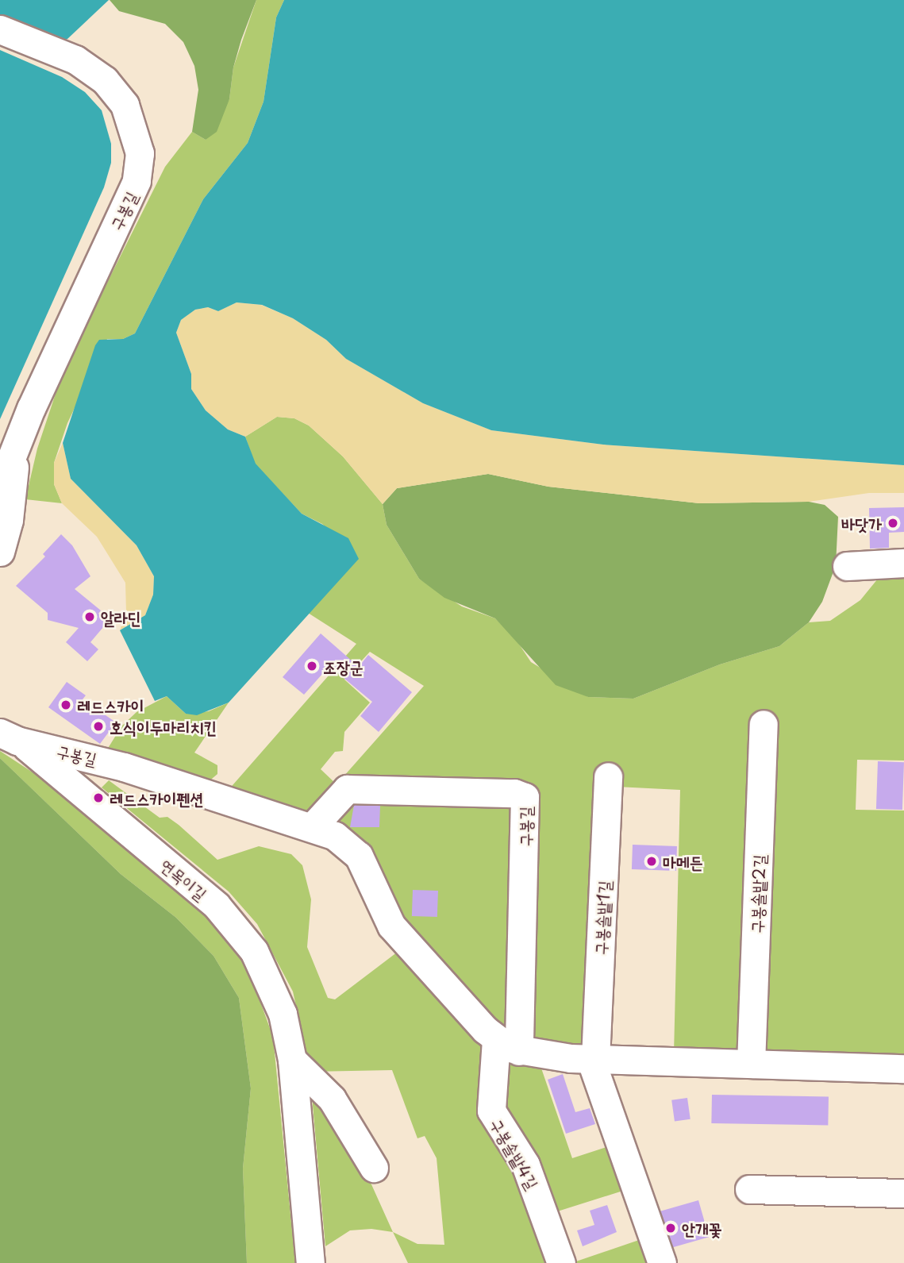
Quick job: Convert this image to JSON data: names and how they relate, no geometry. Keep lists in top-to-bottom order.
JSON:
{
  "streets": {
    "street": [
      "구봉길",
      "연목이길",
      "구봉솔밭2길",
      "구봉솔밭1길",
      "구봉솔밭4길"
    ]
  },
  "crossings": [
    ["구봉길", "연목이길"],
    ["구봉길", "구봉솔밭4길"]
  ],
  "places": [
    "바닷가",
    "알라딘",
    "조장군",
    "레드스카이",
    "호식이두마리치킨",
    "레드스카이펜션",
    "마메든",
    "안개꽃"
  ]
}
